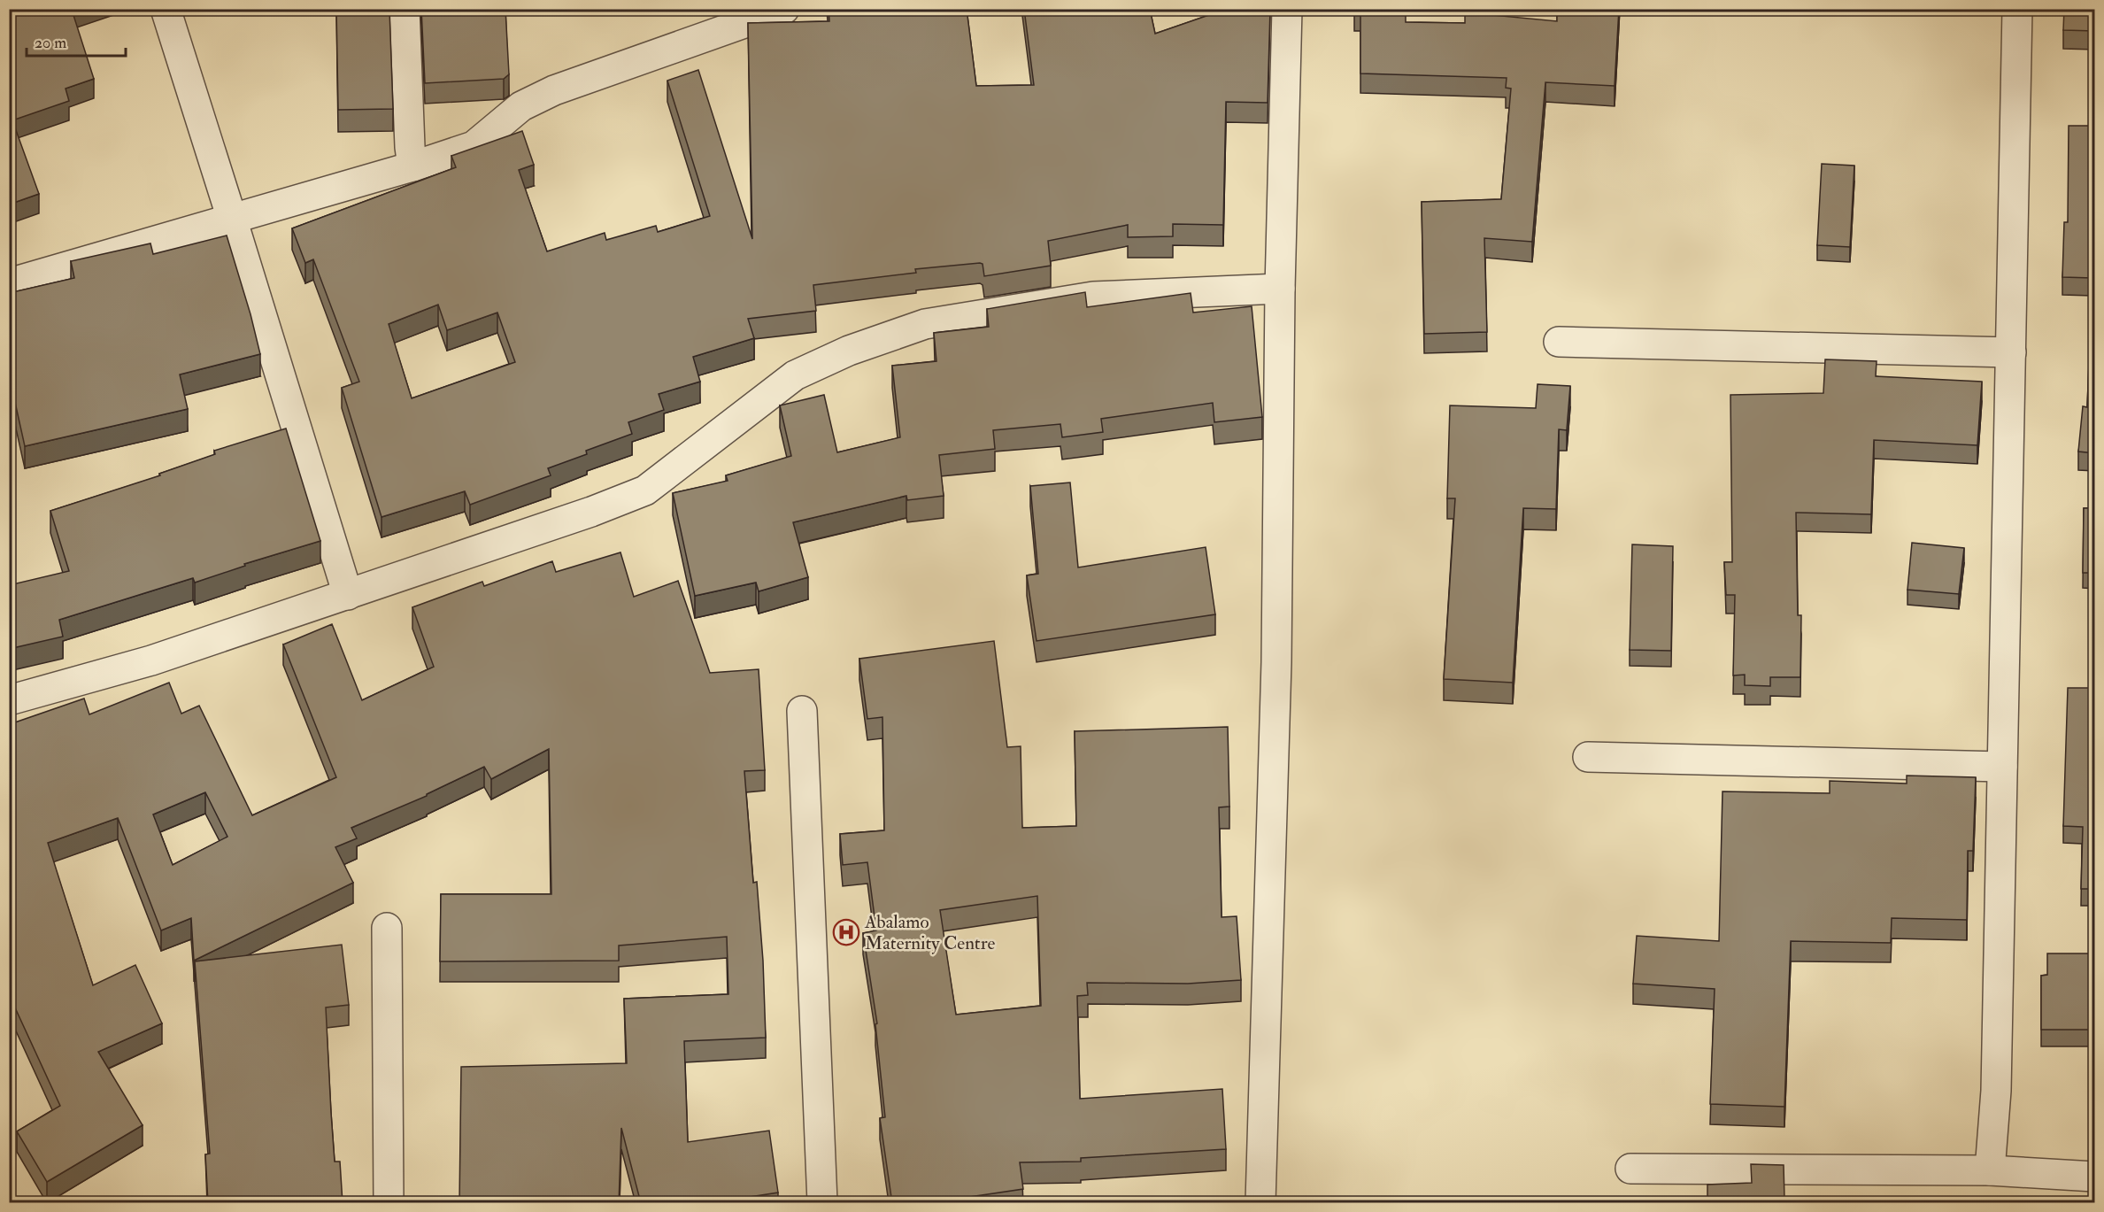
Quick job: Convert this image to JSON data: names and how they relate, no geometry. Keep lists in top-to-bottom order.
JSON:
{
  "places": {
    "hospital": ["Abalamo Maternity Centre"]
  },
  "scale_bar": "20 m"
}
